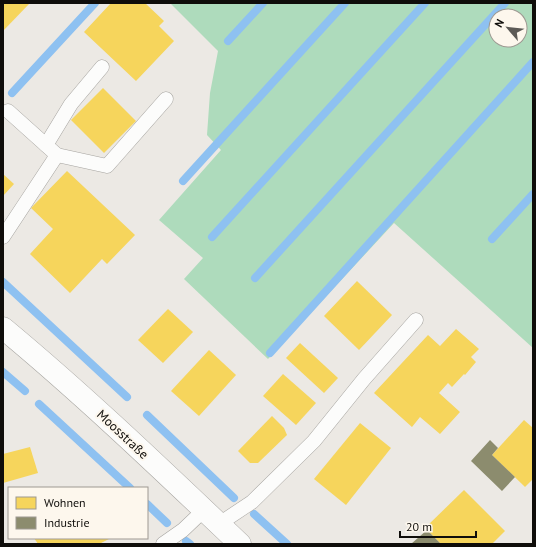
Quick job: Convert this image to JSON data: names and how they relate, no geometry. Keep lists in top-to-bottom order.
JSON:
{
  "streets": {
    "street": ["Moosstraße"]
  },
  "legend": ["Wohnen", "Industrie"],
  "scale_bar": "20 m",
  "north": "top left"
}
